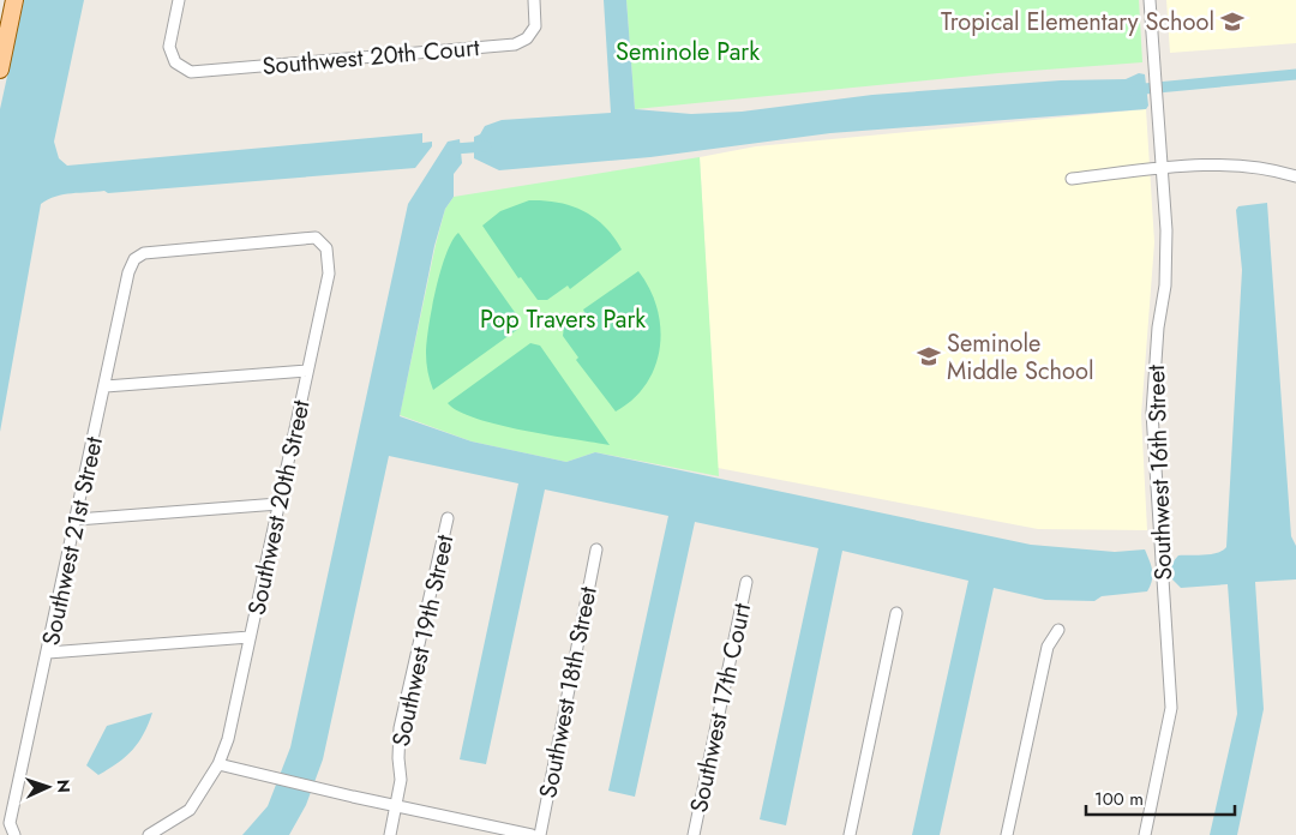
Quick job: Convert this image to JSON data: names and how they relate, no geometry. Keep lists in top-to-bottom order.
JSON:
{
  "streets": {
    "street": [
      "Southwest 20th Court",
      "Southwest 16th Street",
      "Southwest 20th Street",
      "Southwest 21st Street",
      "Southwest 19th Street",
      "Southwest 18th Street",
      "Southwest 17th Court"
    ]
  },
  "crossings": [
    ["Southwest 20th Street", "Southwest 21st Street"]
  ],
  "parks": ["Seminole Park", "Pop Travers Park"],
  "places": {
    "school or university": ["Tropical Elementary School", "Seminole Middle School"]
  },
  "scale_bar": "100 m",
  "north": "right"
}
